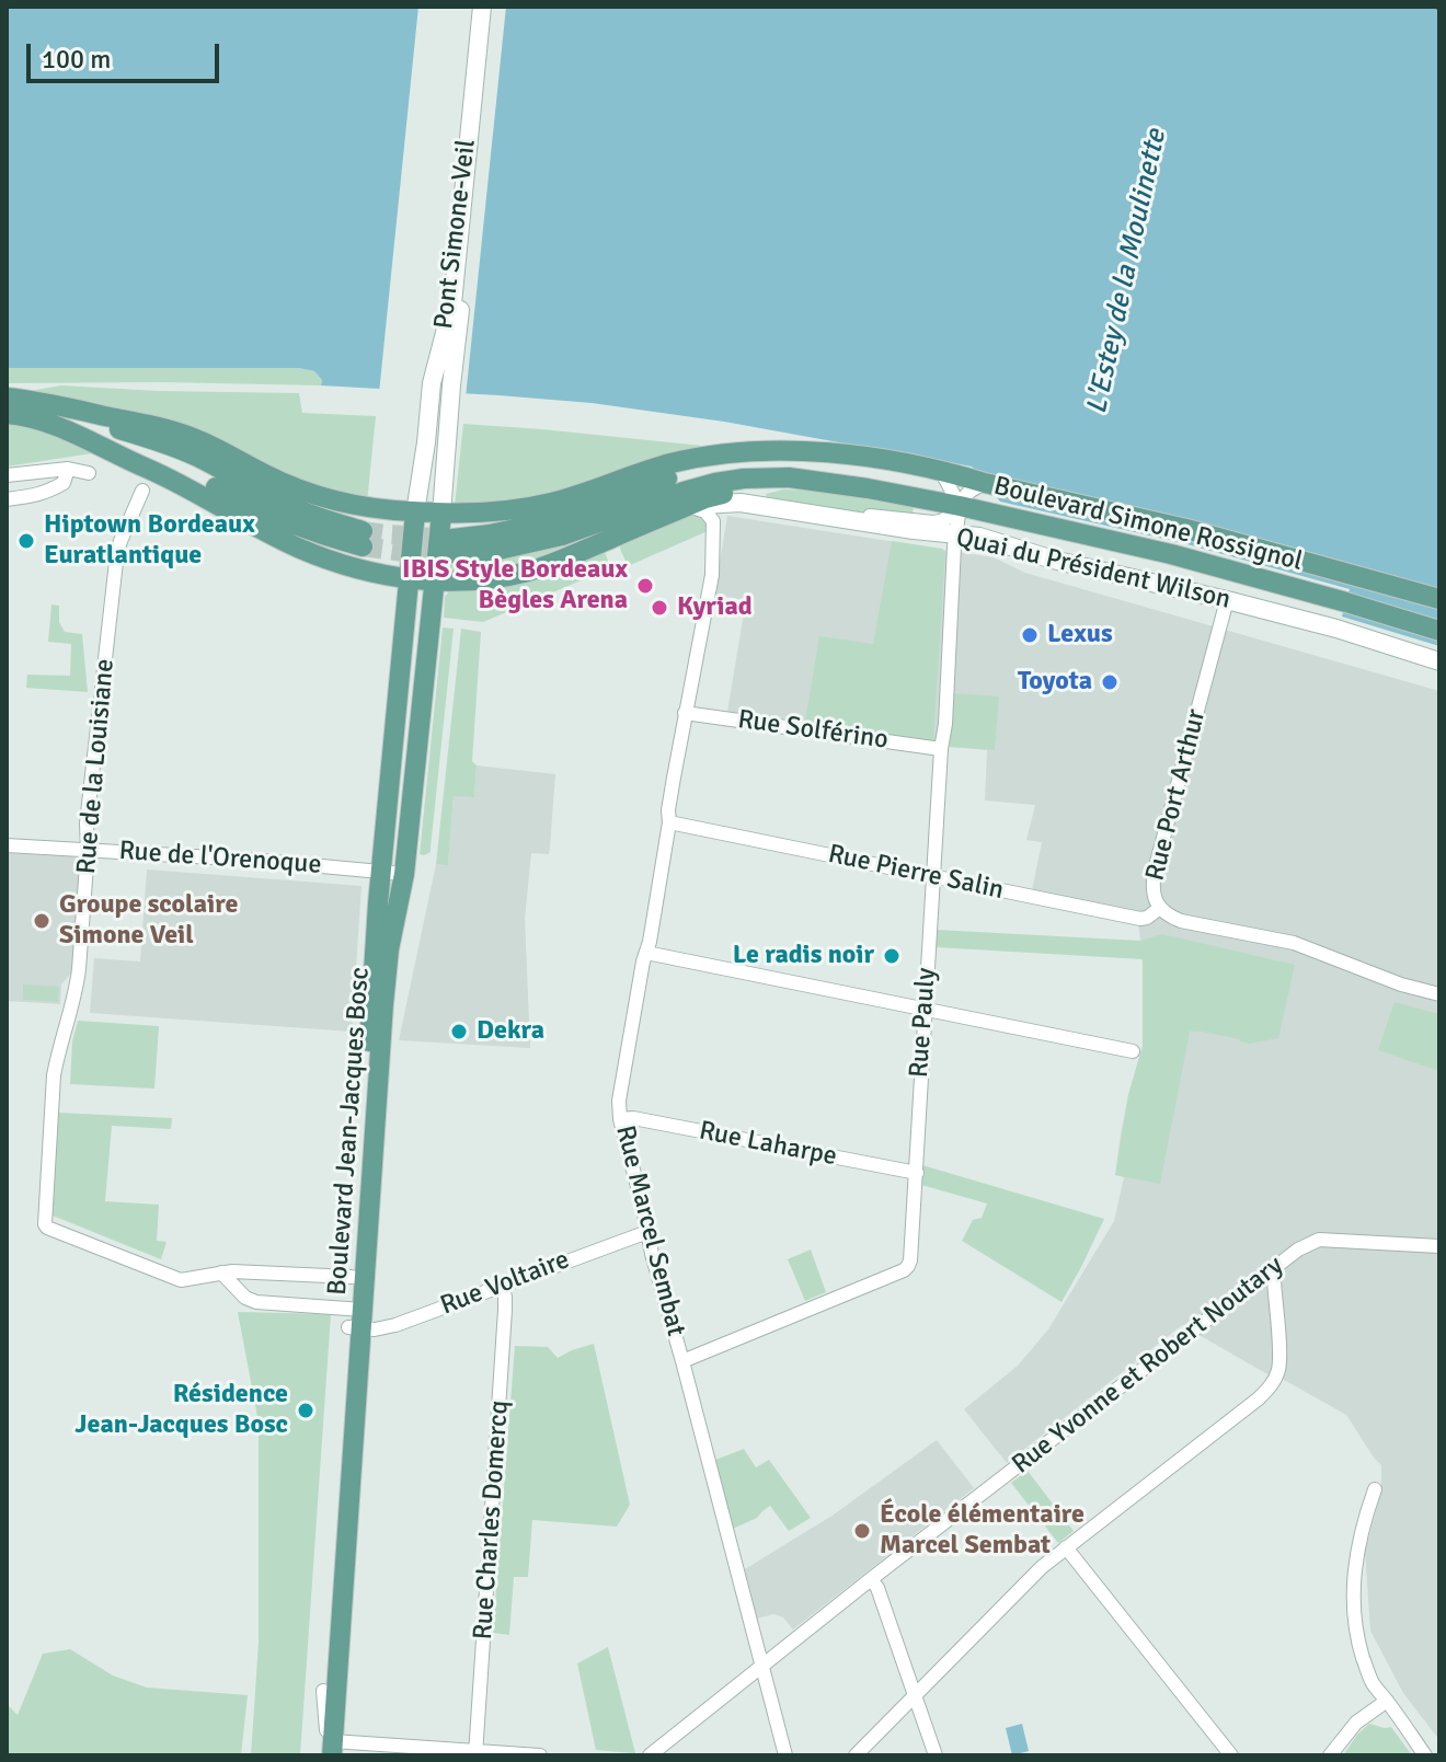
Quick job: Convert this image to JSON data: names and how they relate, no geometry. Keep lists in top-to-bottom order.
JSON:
{
  "streets": {
    "main road": [
      "Pont Simone-Veil",
      "Boulevard Simone Rossignol",
      "Quai du Président Wilson",
      "Boulevard Jean-Jacques Bosc"
    ],
    "street": [
      "Rue Solférino",
      "Rue de la Louisiane",
      "Rue Port Arthur",
      "Rue de l'Orenoque",
      "Rue Pierre Salin",
      "Rue Pauly",
      "Rue Laharpe",
      "Rue Marcel Sembat",
      "Rue Voltaire",
      "Rue Yvonne et Robert Noutary",
      "Rue Charles Domercq"
    ]
  },
  "crossings": [
    ["Pont Simone-Veil", "Boulevard Jean-Jacques Bosc"],
    ["Boulevard Simone Rossignol", "Rue Pauly"],
    ["Quai du Président Wilson", "Rue Port Arthur"],
    ["Quai du Président Wilson", "Rue Pauly"],
    ["Quai du Président Wilson", "Rue Marcel Sembat"],
    ["Rue Solférino", "Rue Pauly"],
    ["Rue Solférino", "Rue Marcel Sembat"],
    ["Rue de la Louisiane", "Rue de l'Orenoque"],
    ["Rue de la Louisiane", "Boulevard Jean-Jacques Bosc"],
    ["Rue Port Arthur", "Rue Pierre Salin"],
    ["Rue de l'Orenoque", "Boulevard Jean-Jacques Bosc"],
    ["Rue Pierre Salin", "Rue Pauly"],
    ["Rue Pierre Salin", "Rue Marcel Sembat"],
    ["Rue Pauly", "Rue Laharpe"],
    ["Rue Pauly", "Rue Marcel Sembat"],
    ["Boulevard Jean-Jacques Bosc", "Rue Voltaire"],
    ["Rue Laharpe", "Rue Marcel Sembat"],
    ["Rue Marcel Sembat", "Rue Voltaire"],
    ["Rue Marcel Sembat", "Rue Yvonne et Robert Noutary"],
    ["Rue Voltaire", "Rue Charles Domercq"]
  ],
  "water": ["L'Estey de la Moulinette"],
  "places": [
    "Hiptown Bordeaux Euratlantique",
    "IBIS Style Bordeaux Bègles Arena",
    "Kyriad",
    "Lexus",
    "Toyota",
    "Groupe scolaire Simone Veil",
    "Le radis noir",
    "Dekra",
    "Résidence Jean-Jacques Bosc",
    "École élémentaire Marcel Sembat"
  ],
  "scale_bar": "100 m"
}
